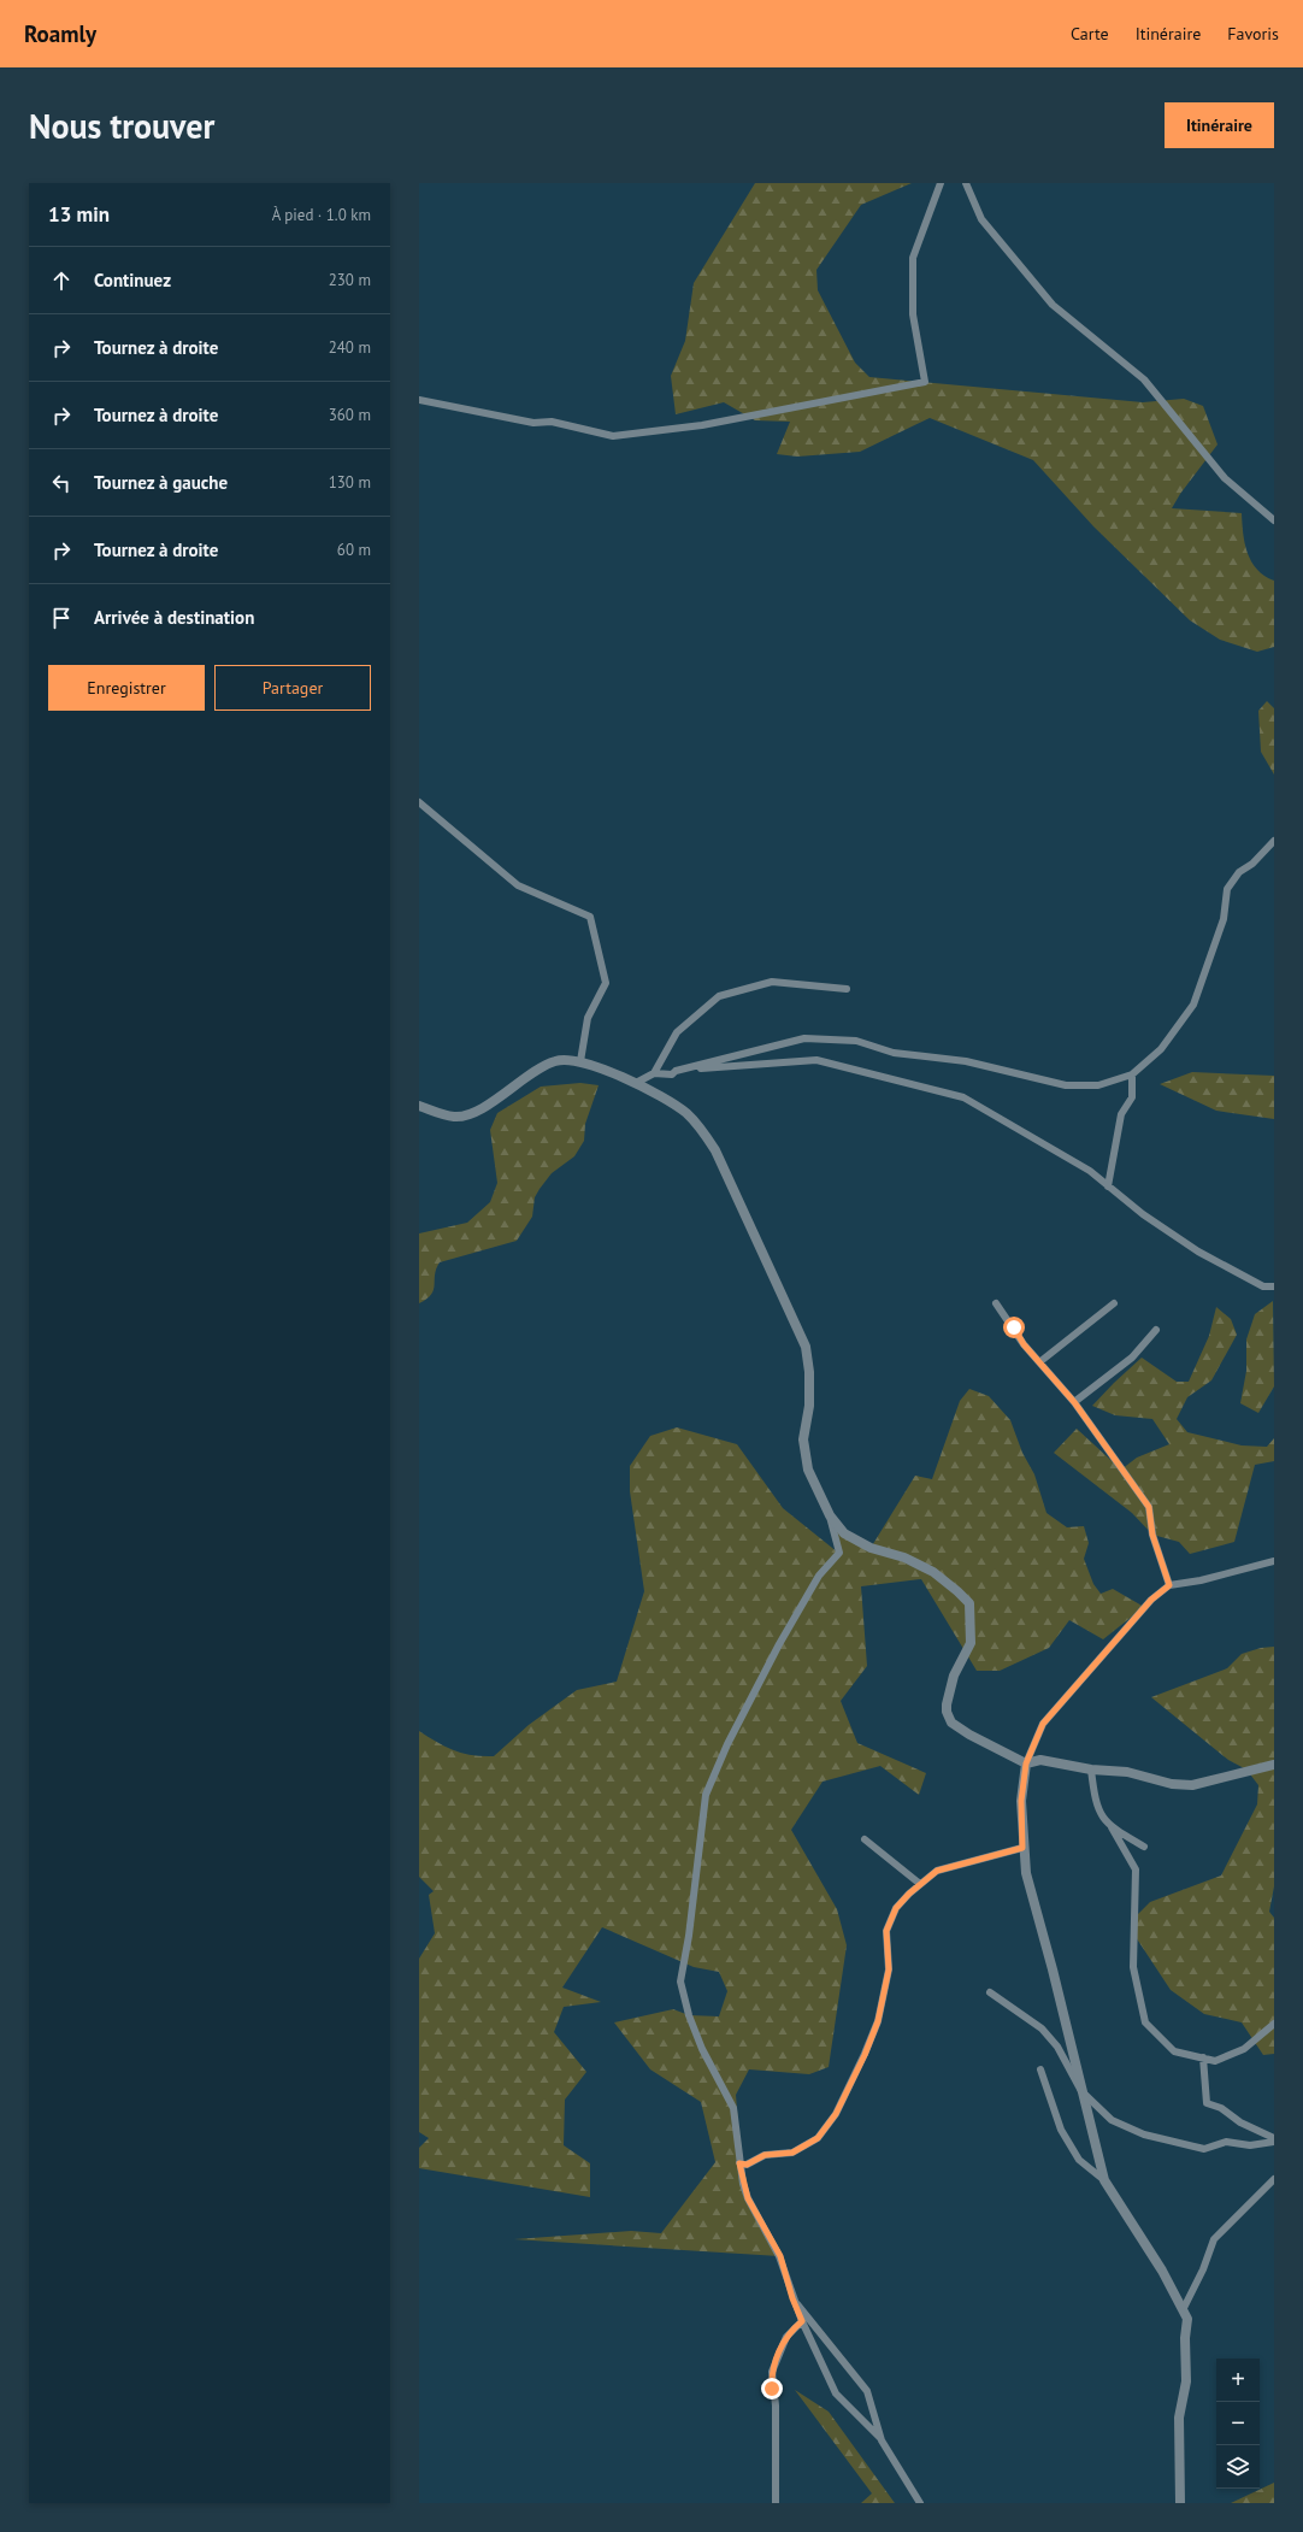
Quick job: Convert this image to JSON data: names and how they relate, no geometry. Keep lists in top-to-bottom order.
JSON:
{
  "page": {
    "header": "Roamly",
    "nav": ["Carte", "Itinéraire", "Favoris"],
    "buttons": [
      "Itinéraire",
      ["Enregistrer", "Partager"]
    ],
    "title": "Nous trouver",
    "heading": ["13 min", "À pied · 1.0 km"],
    "list": [
      ["Continuez", "230 m"],
      ["Tournez à droite", "240 m"],
      ["Tournez à droite", "360 m"],
      ["Tournez à gauche", "130 m"],
      ["Tournez à droite", "60 m"],
      "Arrivée à destination"
    ],
    "map_buttons": ["+", "−"]
  }
}
